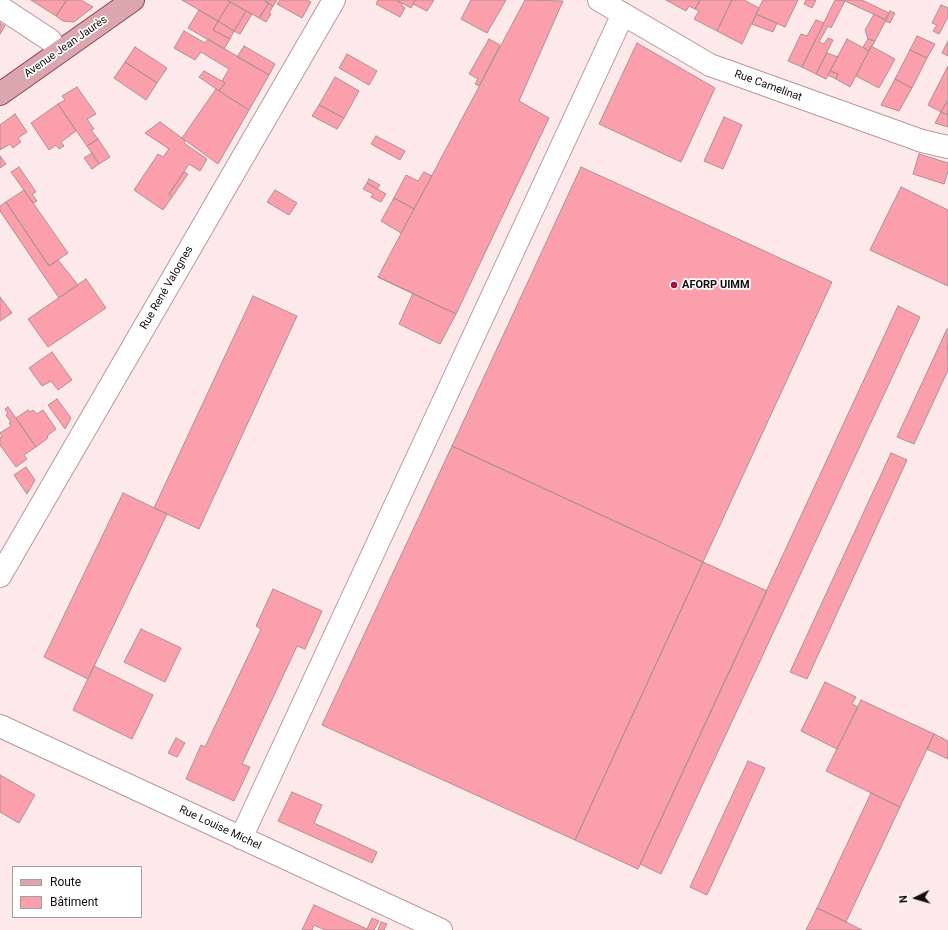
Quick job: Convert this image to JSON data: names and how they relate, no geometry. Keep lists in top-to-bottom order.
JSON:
{
  "streets": {
    "main road": ["Avenue Jean Jaurès"],
    "street": ["Rue Camelinat", "Rue René Valognes", "Rue Louise Michel"]
  },
  "places": ["AFORP UIMM"],
  "legend": ["Route", "Bâtiment"],
  "north": "left"
}
